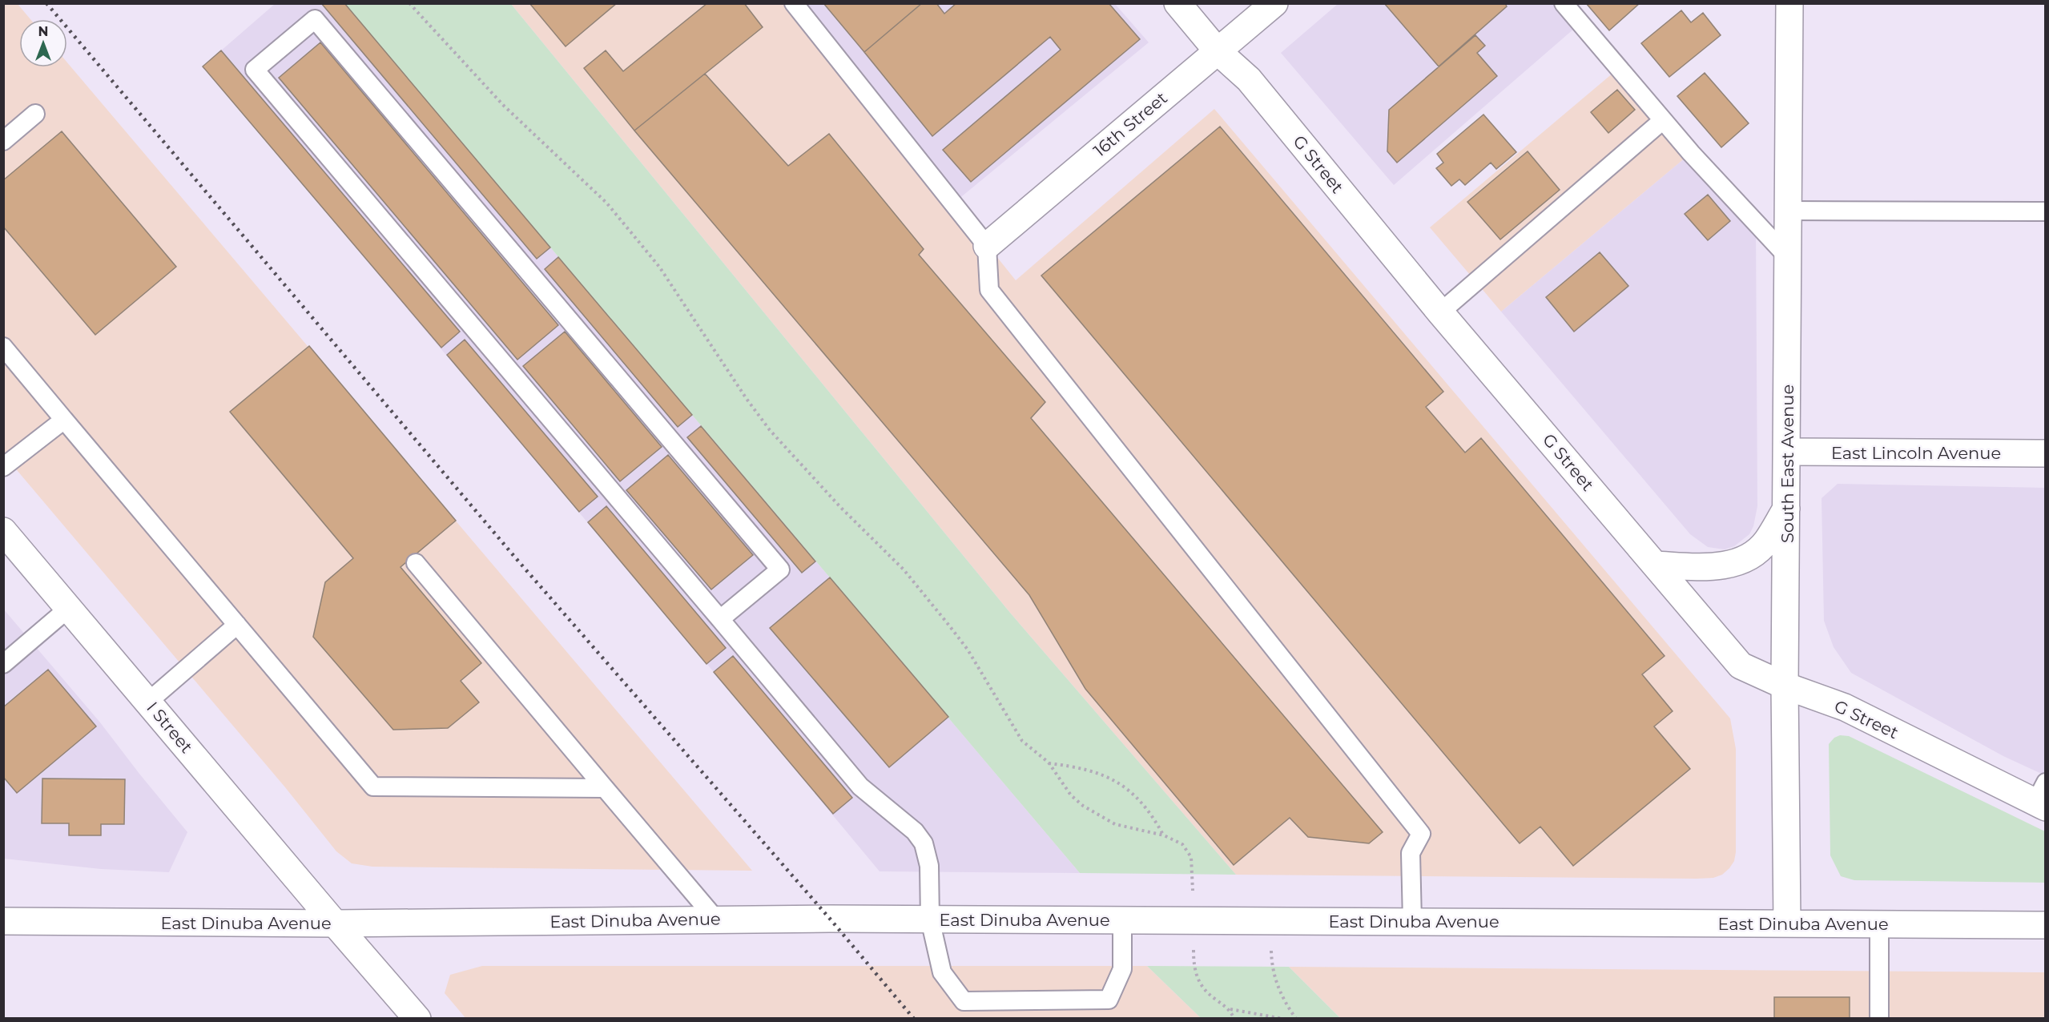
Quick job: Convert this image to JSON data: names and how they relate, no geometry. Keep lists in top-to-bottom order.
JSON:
{
  "streets": {
    "street": [
      "16th Street",
      "G Street",
      "East Lincoln Avenue",
      "South East Avenue",
      "I Street",
      "East Dinuba Avenue"
    ]
  },
  "crossings": [
    ["16th Street", "G Street"],
    ["G Street", "South East Avenue"],
    ["East Lincoln Avenue", "South East Avenue"],
    ["South East Avenue", "East Dinuba Avenue"],
    ["I Street", "East Dinuba Avenue"]
  ],
  "north": "top"
}
